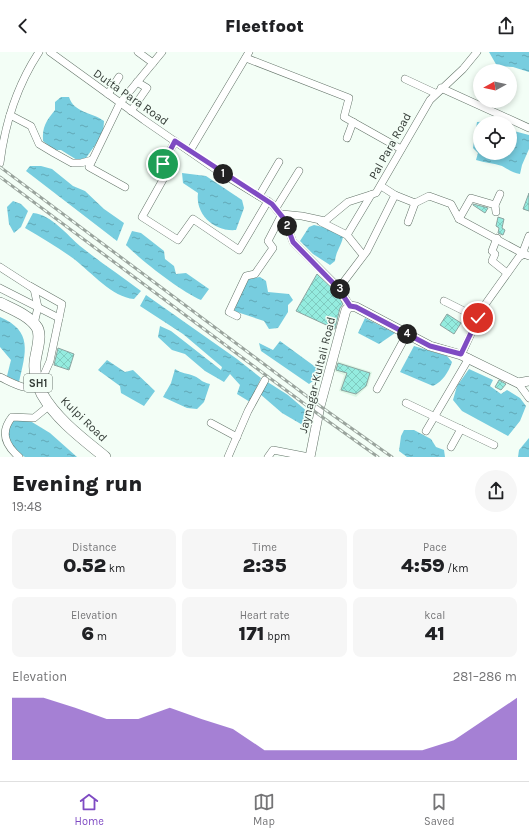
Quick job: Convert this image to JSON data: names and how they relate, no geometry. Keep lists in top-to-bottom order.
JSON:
{
  "streets": {
    "main road": ["Jaynagar-Kultali Road", "SH1", "Kulpi Road"],
    "street": ["Dutta Para Road", "Pal Para Road"]
  },
  "crossings": [
    ["Dutta Para Road", "Jaynagar-Kultali Road"]
  ],
  "north": "left",
  "page": {
    "header": "Fleetfoot",
    "pins": [
      "1",
      "2",
      "3",
      "4"
    ],
    "heading": ["Evening run", "19:48"],
    "stats": [
      ["Distance", "0.52 km"],
      ["Time", "2:35"],
      ["Pace", "4:59 /km"],
      ["Elevation", "6 m"],
      ["Heart rate", "171 bpm"],
      ["kcal", "41"]
    ],
    "chart": ["Elevation", "281–286 m"],
    "tabs": ["Home", "Map", "Saved"]
  }
}
